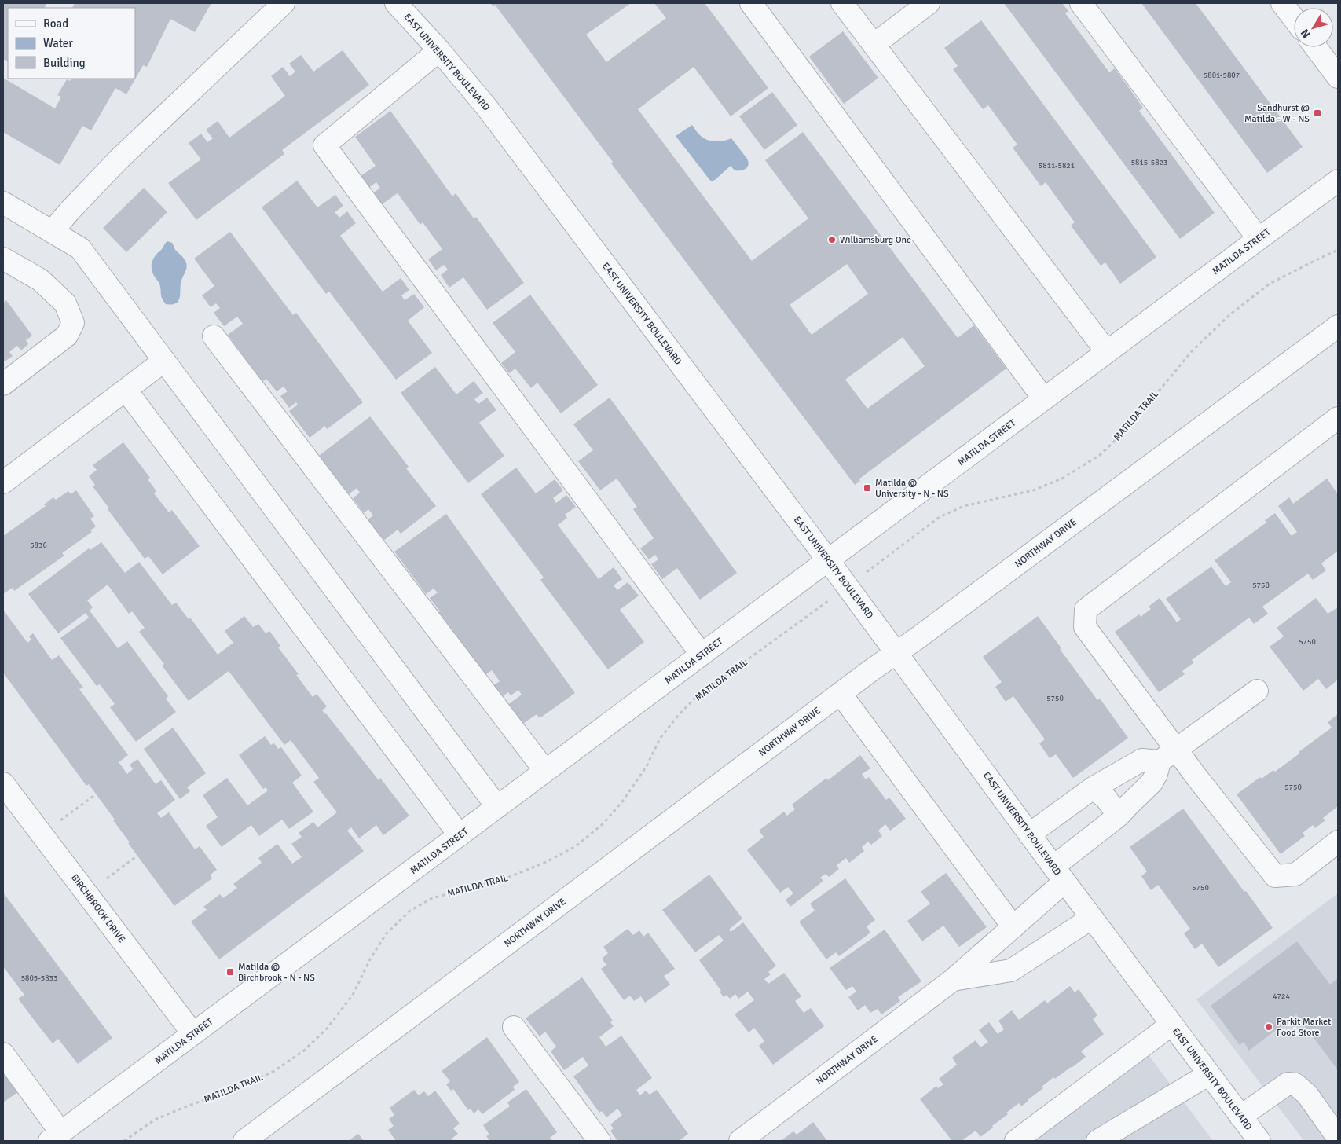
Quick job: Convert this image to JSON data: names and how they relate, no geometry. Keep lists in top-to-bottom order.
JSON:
{
  "streets": {
    "street": [
      "EAST UNIVERSITY BOULEVARD",
      "MATILDA STREET",
      "NORTHWAY DRIVE",
      "BIRCHBROOK DRIVE"
    ],
    "path": ["MATILDA TRAIL"]
  },
  "crossings": [
    ["EAST UNIVERSITY BOULEVARD", "MATILDA STREET"],
    ["EAST UNIVERSITY BOULEVARD", "NORTHWAY DRIVE"],
    ["MATILDA STREET", "BIRCHBROOK DRIVE"]
  ],
  "places": {
    "transit": ["Sandhurst @ Matilda - W - NS", "Matilda @ University - N - NS", "Matilda @ Birchbrook - N - NS"],
    "other": ["Williamsburg One", "Parkit Market Food Store"]
  },
  "house_numbers": [
    "5801-5807",
    "5815-5823",
    "5811-5821",
    "5836",
    "5750",
    "5750",
    "5750",
    "5750",
    "5750",
    "5805-5833",
    "4724"
  ],
  "legend": ["Road", "Water", "Building"],
  "north": "bottom left"
}
